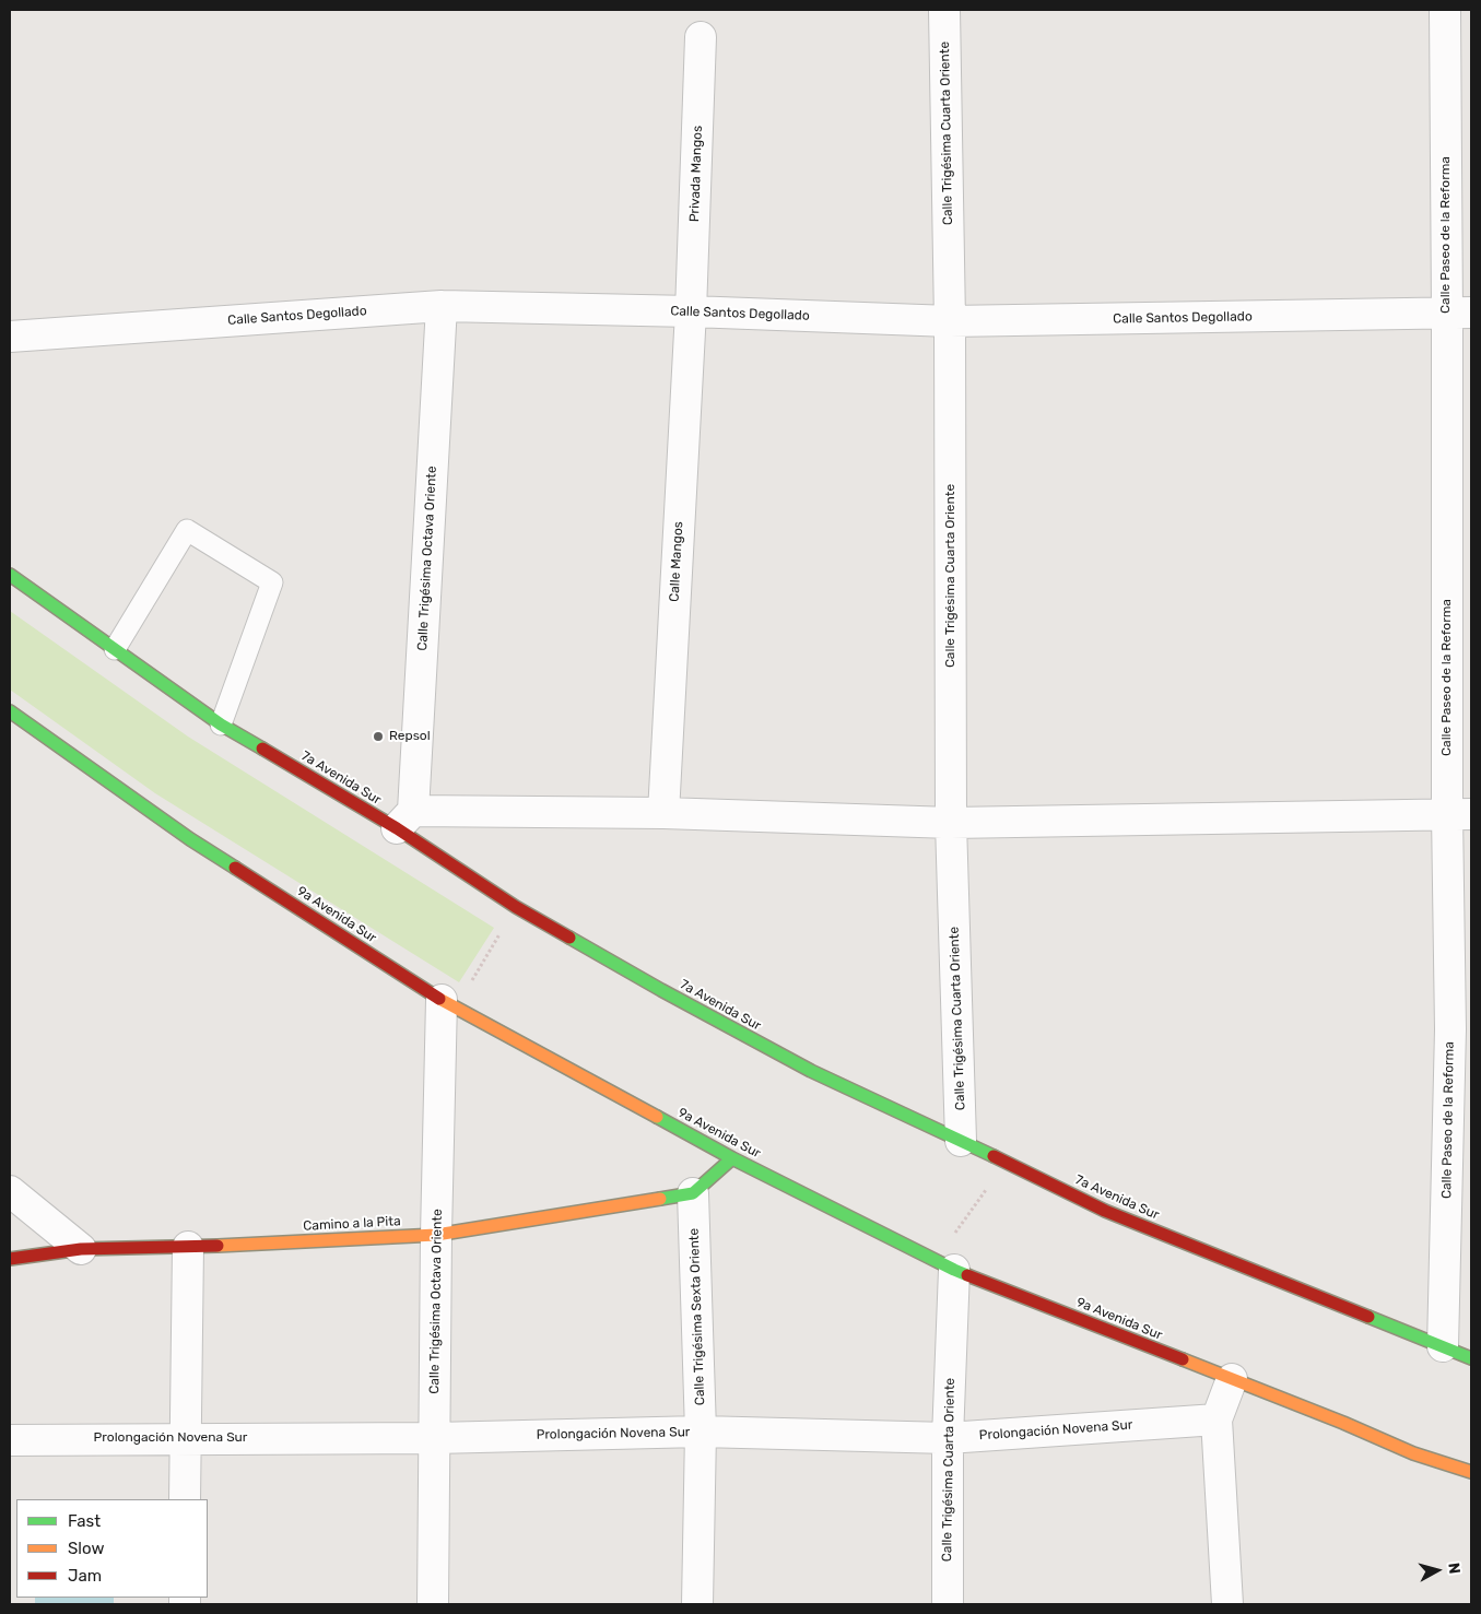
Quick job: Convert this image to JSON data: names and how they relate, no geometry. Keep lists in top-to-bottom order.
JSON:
{
  "streets": {
    "main road": ["7a Avenida Sur", "9a Avenida Sur", "Camino a la Pita"],
    "street": [
      "Calle Trigésima Cuarta Oriente",
      "Privada Mangos",
      "Calle Paseo de la Reforma",
      "Calle Santos Degollado",
      "Calle Trigésima Octava Oriente",
      "Calle Mangos",
      "Calle Trigésima Sexta Oriente",
      "Prolongación Novena Sur"
    ]
  },
  "crossings": [
    ["Calle Trigésima Cuarta Oriente", "Calle Santos Degollado"],
    ["Calle Trigésima Cuarta Oriente", "7a Avenida Sur"],
    ["Calle Trigésima Cuarta Oriente", "9a Avenida Sur"],
    ["Calle Trigésima Cuarta Oriente", "Prolongación Novena Sur"],
    ["Privada Mangos", "Calle Santos Degollado"],
    ["Privada Mangos", "Calle Mangos"],
    ["Calle Paseo de la Reforma", "Calle Santos Degollado"],
    ["Calle Paseo de la Reforma", "7a Avenida Sur"],
    ["Calle Santos Degollado", "Calle Trigésima Octava Oriente"],
    ["Calle Santos Degollado", "Calle Mangos"],
    ["Calle Trigésima Octava Oriente", "7a Avenida Sur"],
    ["Calle Trigésima Octava Oriente", "9a Avenida Sur"],
    ["Calle Trigésima Octava Oriente", "Camino a la Pita"],
    ["Calle Trigésima Octava Oriente", "Prolongación Novena Sur"],
    ["Camino a la Pita", "Calle Trigésima Sexta Oriente"],
    ["Calle Trigésima Sexta Oriente", "Prolongación Novena Sur"]
  ],
  "places": ["Repsol"],
  "legend": ["Fast", "Slow", "Jam"],
  "north": "right"
}
